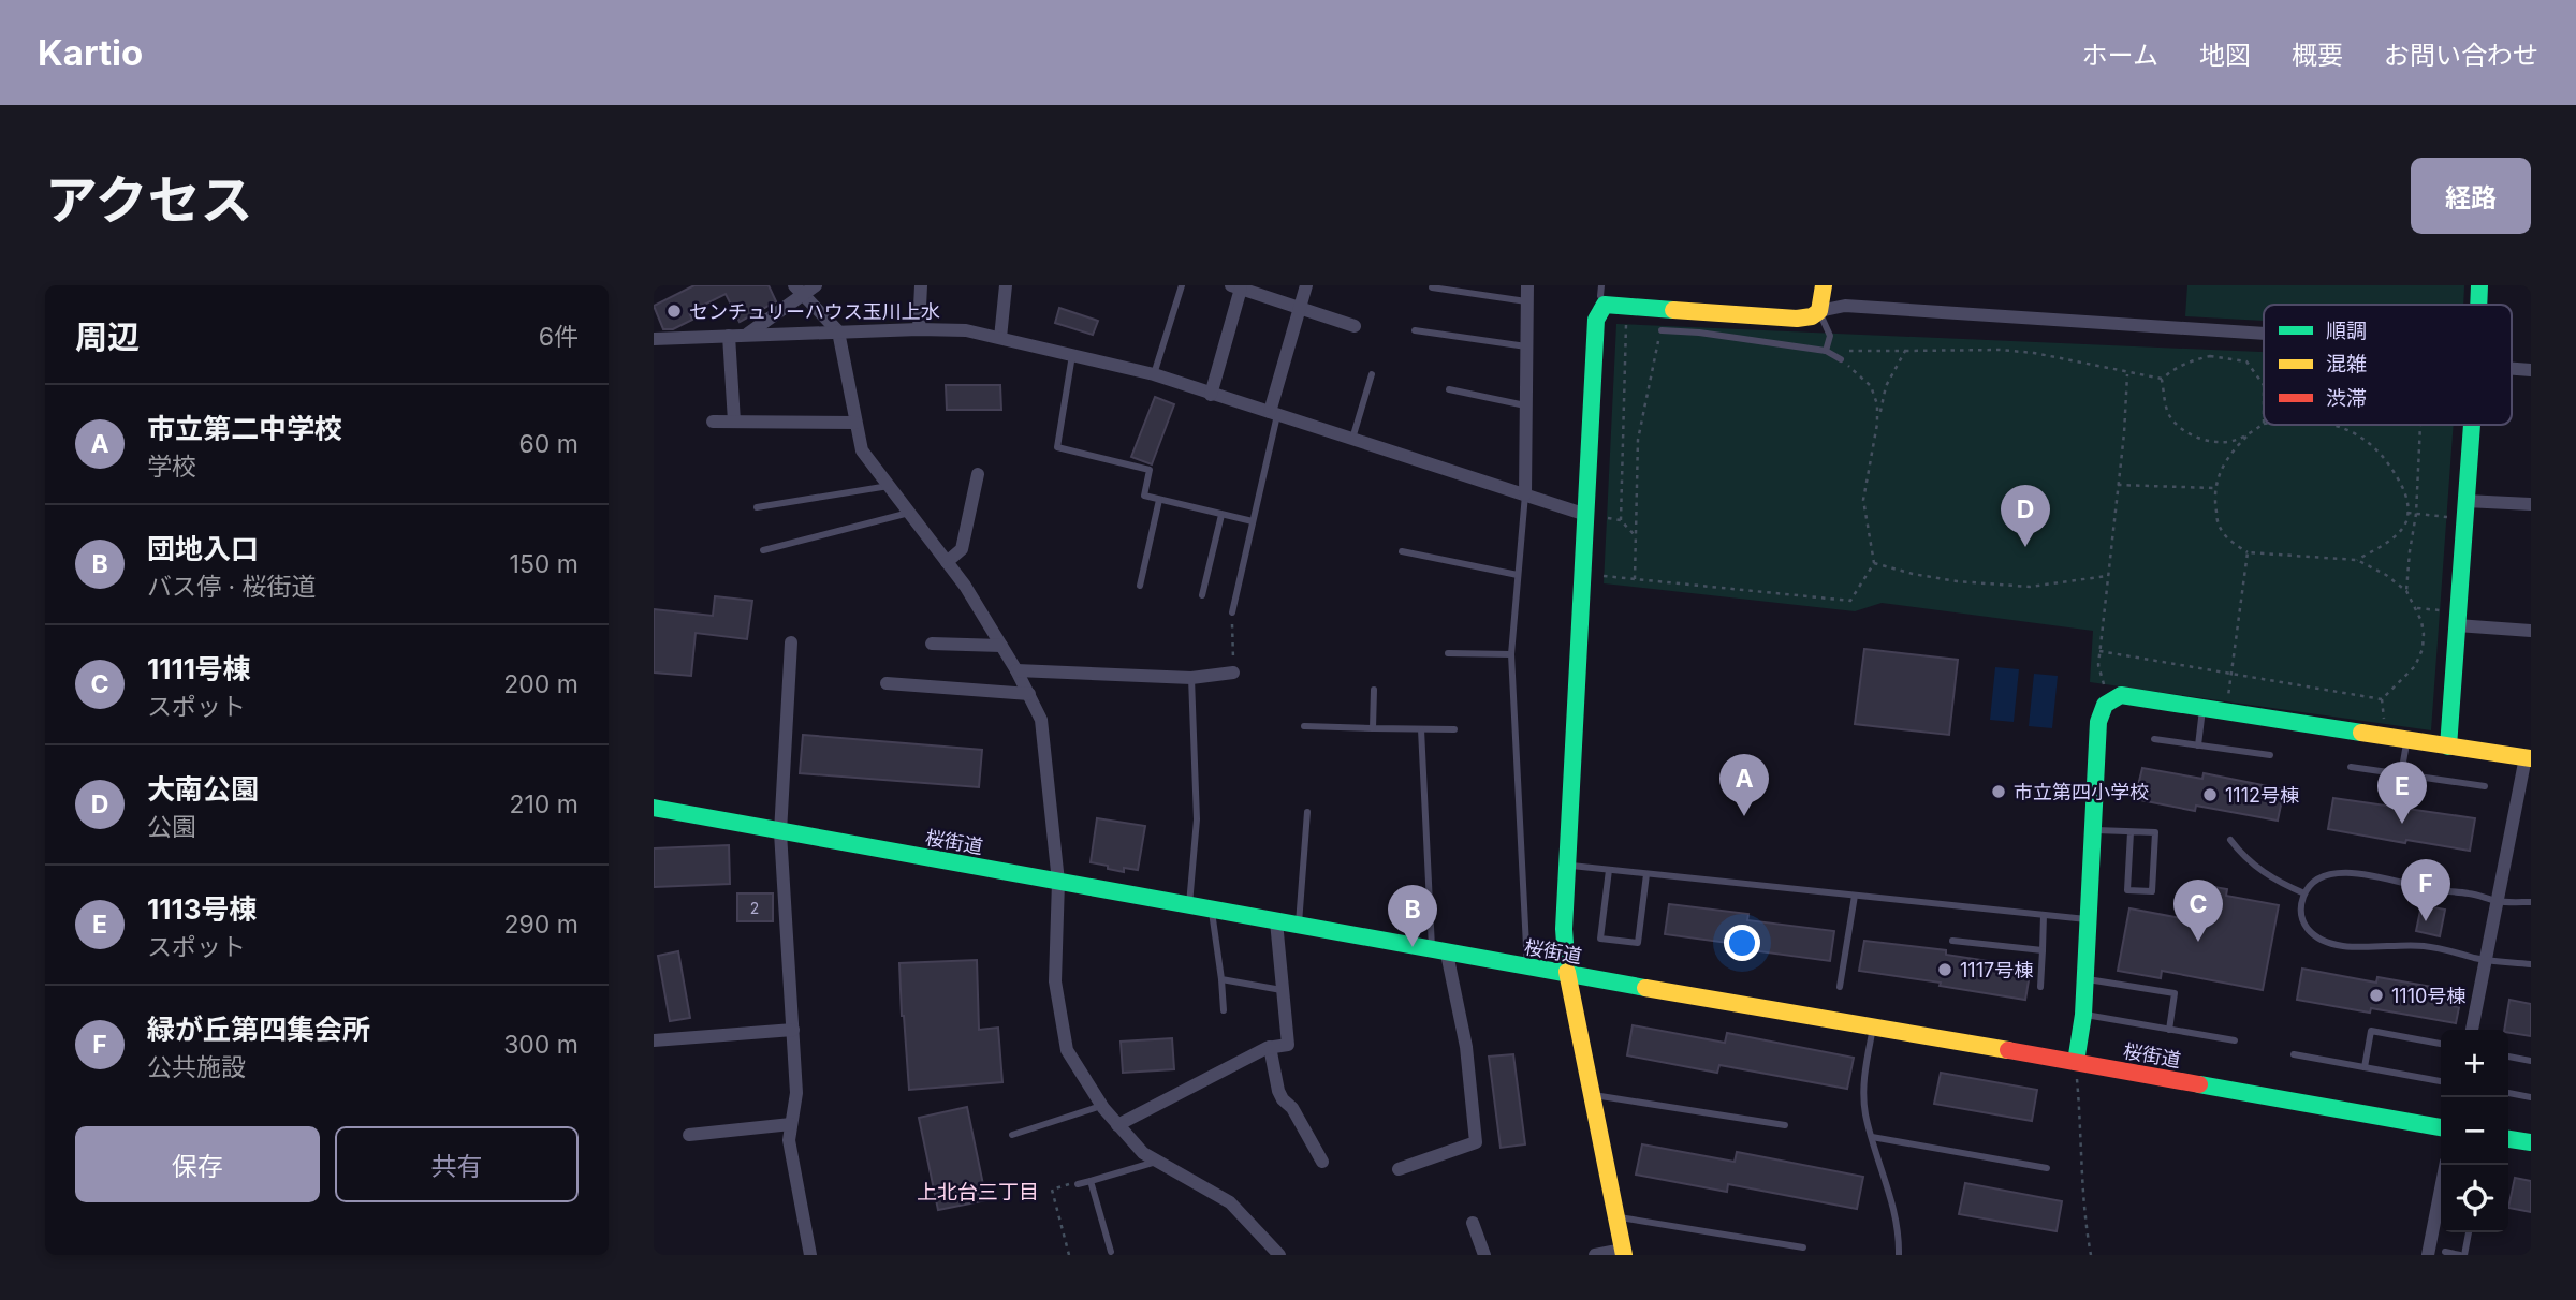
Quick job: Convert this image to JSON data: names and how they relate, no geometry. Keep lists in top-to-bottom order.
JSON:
{
  "streets": {
    "street": ["桜街道"]
  },
  "districts": ["上北台三丁目"],
  "places": [
    "センチュリーハウス玉川上水",
    "市立第四小学校",
    "1112号棟",
    "1117号棟",
    "1110号棟"
  ],
  "house_numbers": ["2"],
  "legend": ["順調", "混雑", "渋滞"],
  "page": {
    "header": "Kartio",
    "nav": [
      "ホーム",
      "地図",
      "概要",
      "お問い合わせ"
    ],
    "title": "アクセス",
    "buttons": [
      "経路",
      ["保存", "共有"]
    ],
    "heading": ["周辺", "6件"],
    "list": [
      {
        "mark": "A",
        "name": "市立第二中学校",
        "note": "学校",
        "value": "60 m"
      },
      {
        "mark": "B",
        "name": "団地入口",
        "note": "バス停 · 桜街道",
        "value": "150 m"
      },
      {
        "mark": "C",
        "name": "1111号棟",
        "note": "スポット",
        "value": "200 m"
      },
      {
        "mark": "D",
        "name": "大南公園",
        "note": "公園",
        "value": "210 m"
      },
      {
        "mark": "E",
        "name": "1113号棟",
        "note": "スポット",
        "value": "290 m"
      },
      {
        "mark": "F",
        "name": "緑が丘第四集会所",
        "note": "公共施設",
        "value": "300 m"
      }
    ],
    "pins": [
      "D",
      "A",
      "E",
      "F",
      "C",
      "B"
    ],
    "map_buttons": ["+", "−"]
  }
}
